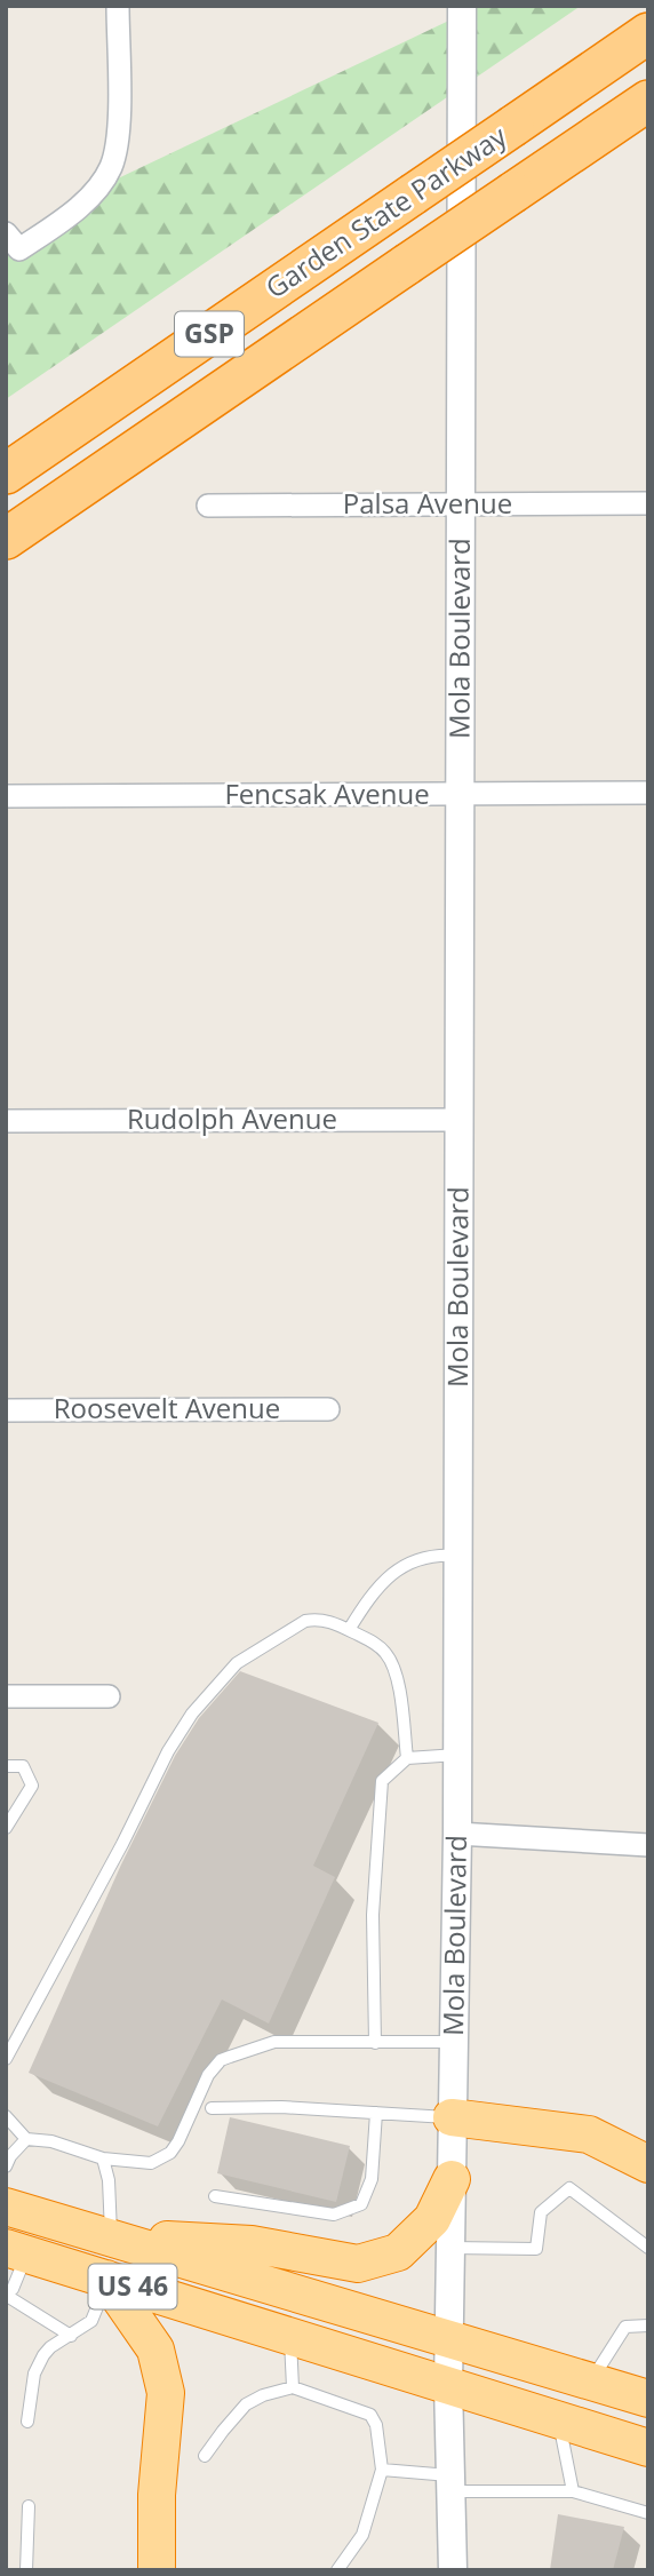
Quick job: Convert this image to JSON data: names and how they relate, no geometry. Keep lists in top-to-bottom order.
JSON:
{
  "streets": {
    "highway": ["Garden State Parkway", "GSP", "US 46"],
    "street": [
      "Palsa Avenue",
      "Mola Boulevard",
      "Fencsak Avenue",
      "Rudolph Avenue",
      "Roosevelt Avenue"
    ]
  },
  "crossings": [
    ["Palsa Avenue", "Mola Boulevard"],
    ["Mola Boulevard", "Fencsak Avenue"],
    ["Mola Boulevard", "Rudolph Avenue"],
    ["Mola Boulevard", "US 46"]
  ]
}
